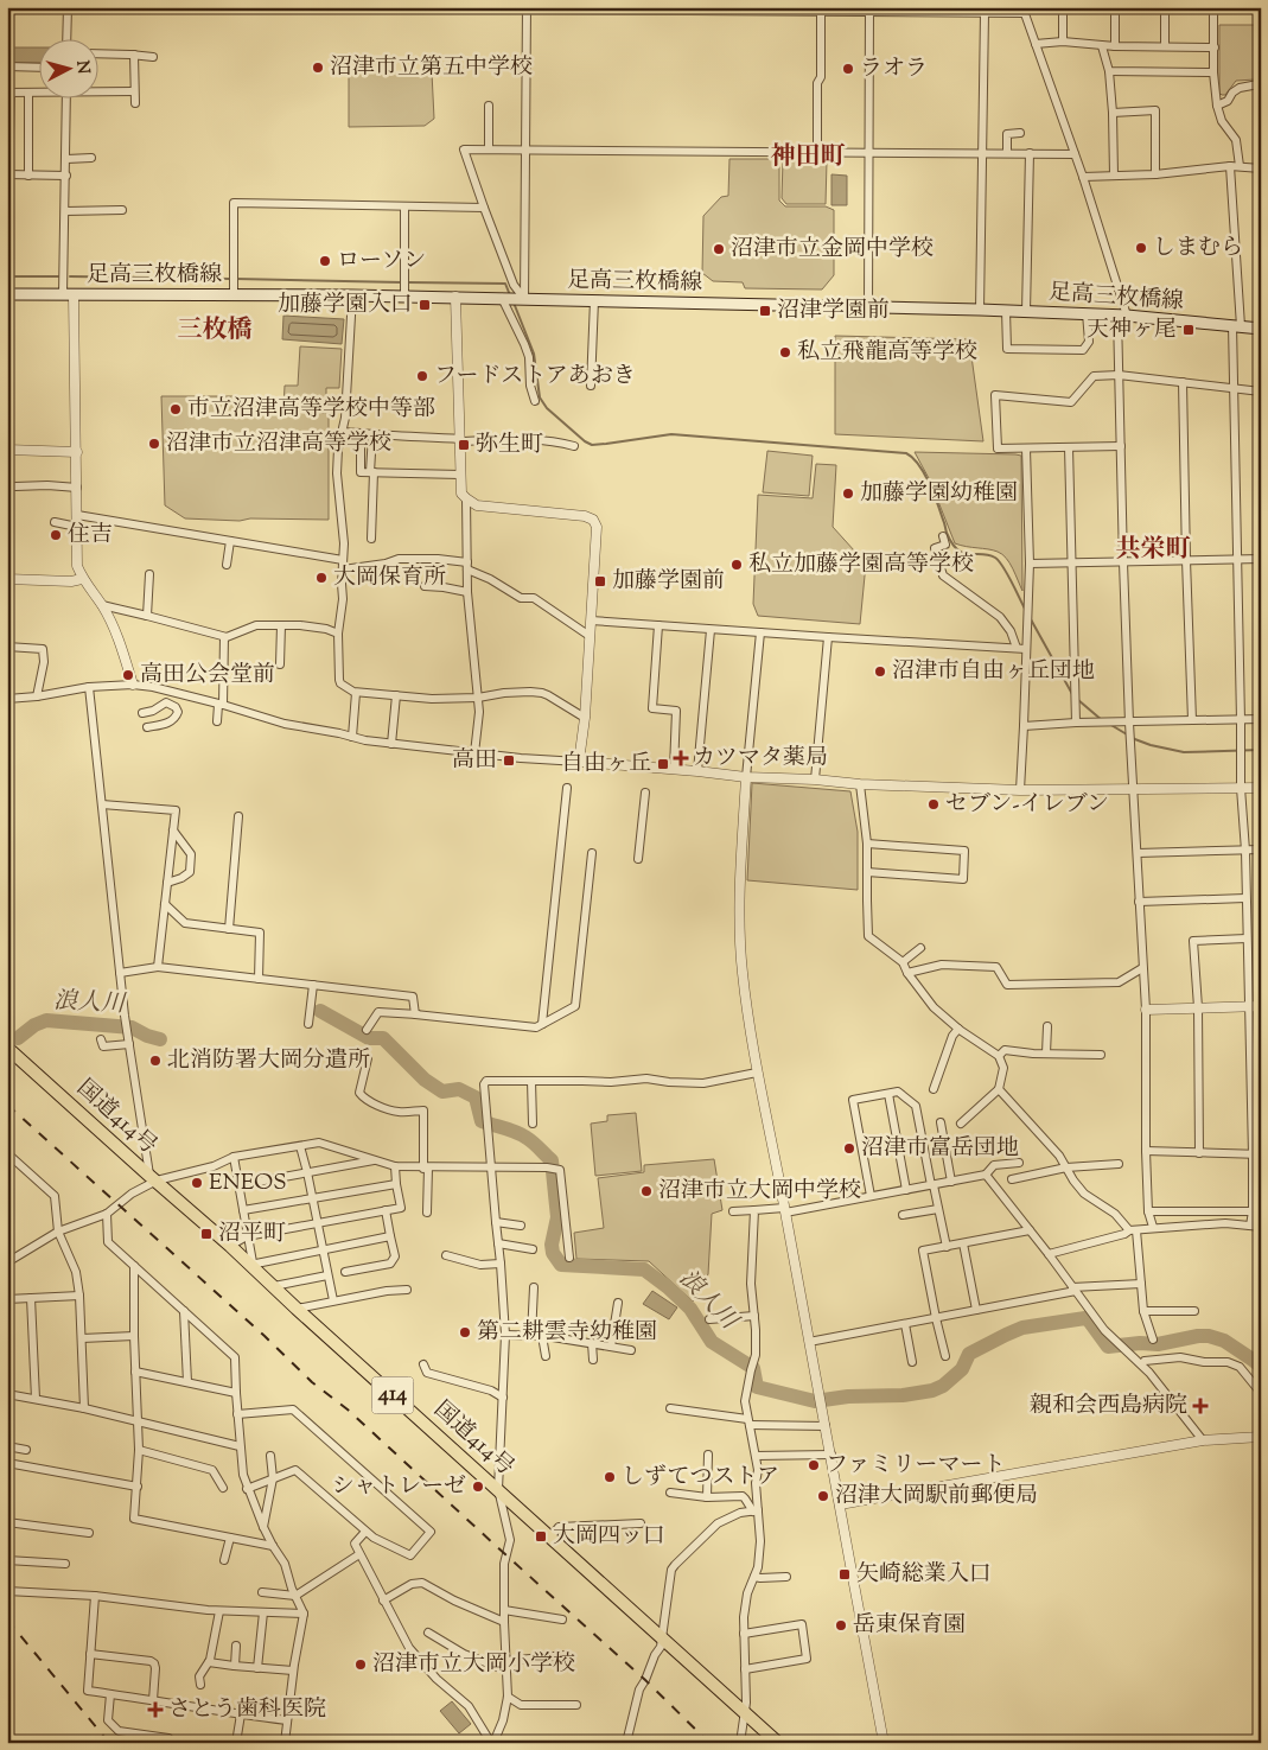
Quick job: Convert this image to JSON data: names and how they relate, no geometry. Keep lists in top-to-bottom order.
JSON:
{
  "streets": {
    "highway": ["国道414号", "414"],
    "main road": ["足高三枚橋線"]
  },
  "districts": ["神田町", "三枚橋", "共栄町"],
  "water": ["浪人川"],
  "places": {
    "other": [
      "沼津市立第五中学校",
      "ラオラ",
      "しまむら",
      "沼津市立金岡中学校",
      "ローソン",
      "私立飛龍高等学校",
      "フードストアあおき",
      "市立沼津高等学校中等部",
      "沼津市立沼津高等学校",
      "加藤学園幼稚園",
      "住吉",
      "私立加藤学園高等学校",
      "大岡保育所",
      "沼津市自由ヶ丘団地",
      "高田公会堂前",
      "セブン-イレブン",
      "北消防署大岡分遣所",
      "沼津市富岳団地",
      "ENEOS",
      "沼津市立大岡中学校",
      "第二耕雲寺幼稚園",
      "ファミリーマート",
      "しずてつストア",
      "シャトレーゼ",
      "沼津大岡駅前郵便局",
      "岳東保育園",
      "沼津市立大岡小学校"
    ],
    "transit": [
      "加藤学園入口",
      "沼津学園前",
      "天神ヶ尾",
      "弥生町",
      "加藤学園前",
      "高田",
      "自由ヶ丘",
      "沼平町",
      "大岡四ッ口",
      "矢崎総業入口"
    ],
    "health": ["カツマタ薬局", "親和会西島病院", "さとう歯科医院"]
  },
  "north": "right"
}
